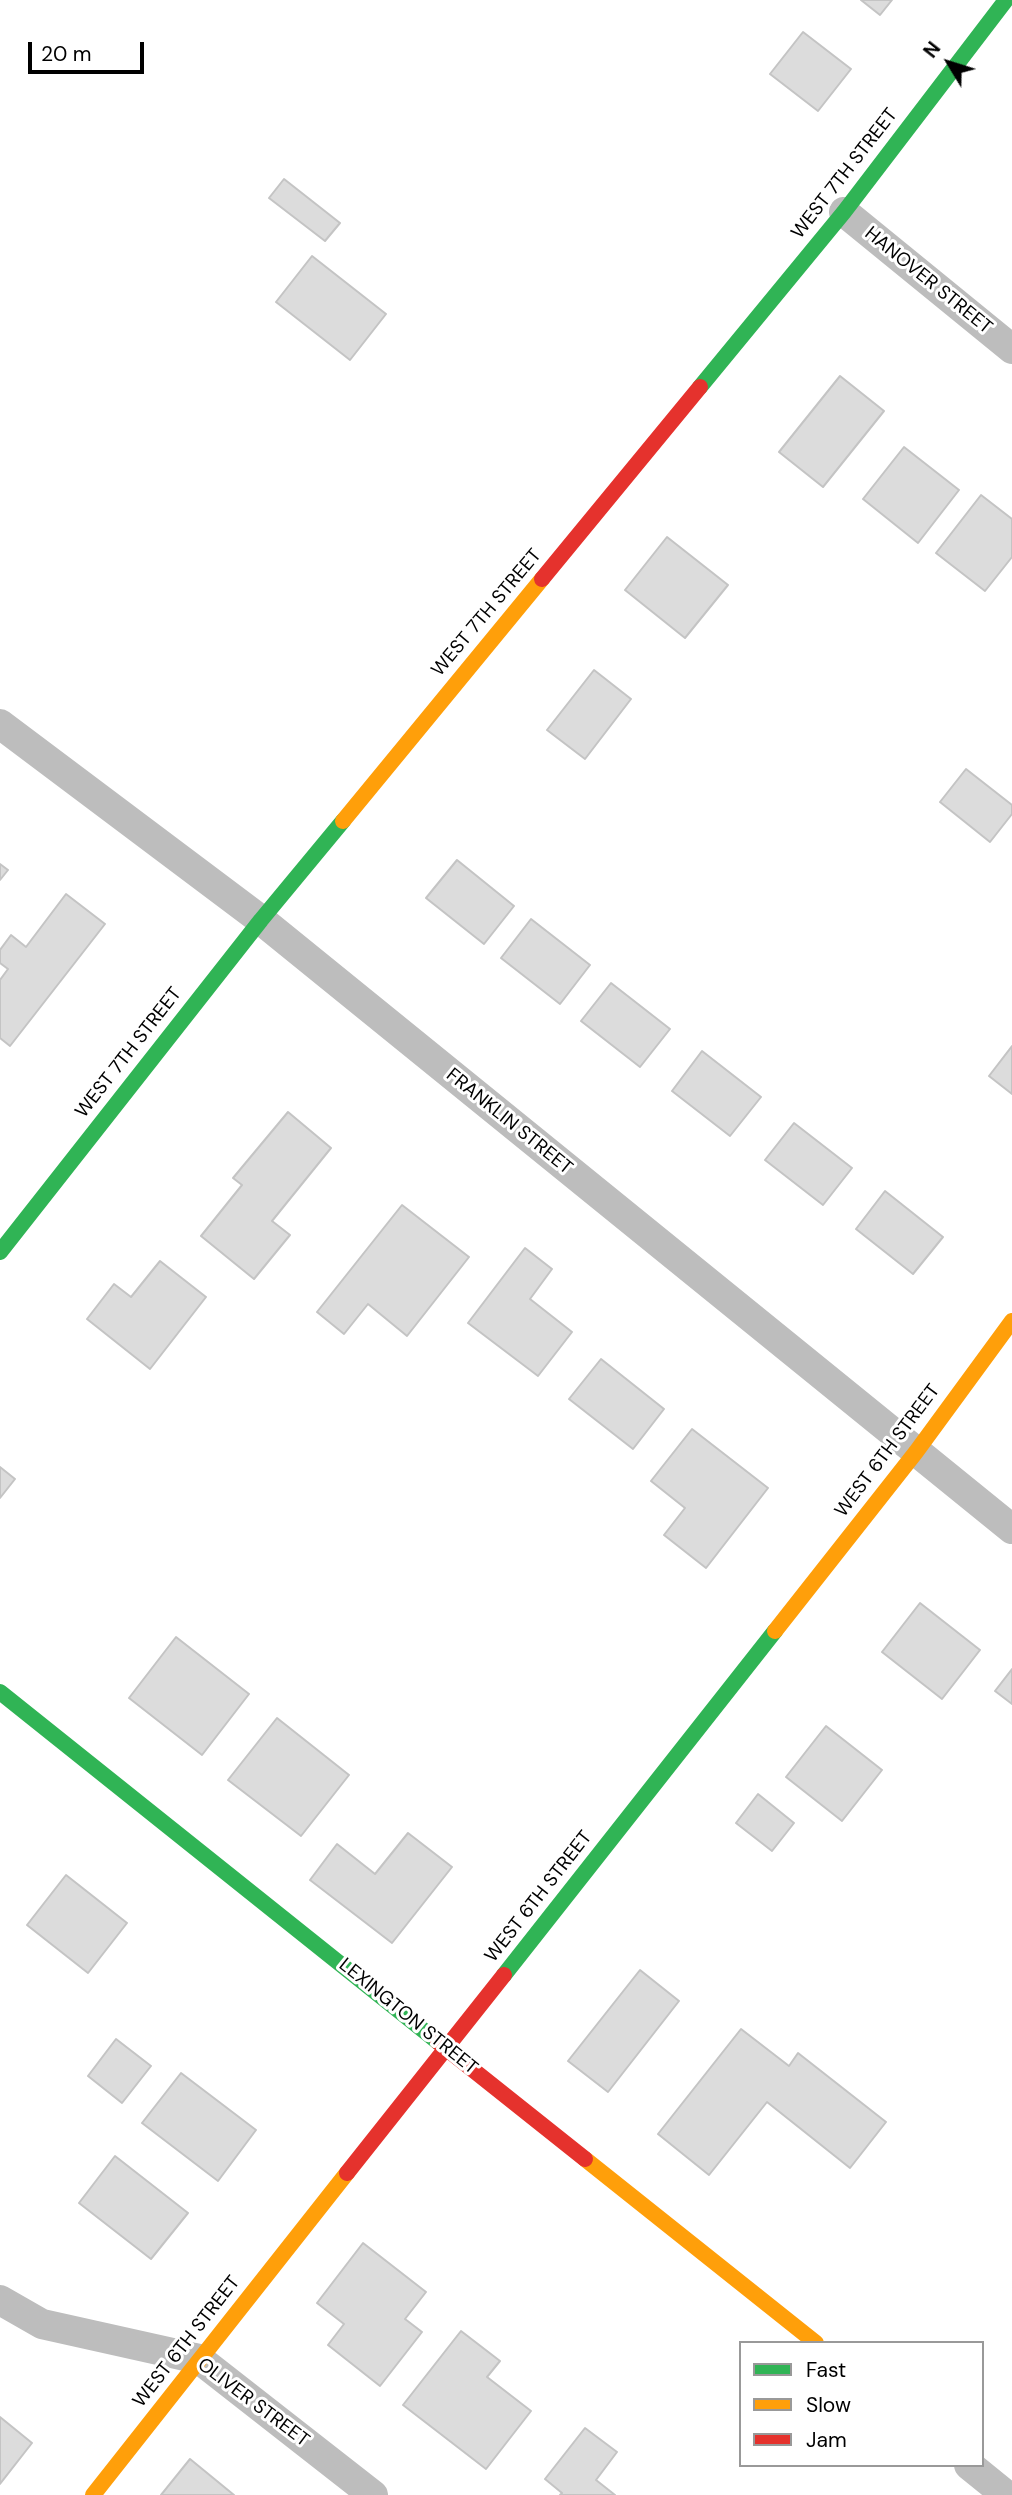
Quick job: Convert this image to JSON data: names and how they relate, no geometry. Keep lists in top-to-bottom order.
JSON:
{
  "streets": {
    "street": [
      "WEST 7TH STREET",
      "HANOVER STREET",
      "FRANKLIN STREET",
      "WEST 6TH STREET",
      "LEXINGTON STREET",
      "OLIVER STREET"
    ]
  },
  "crossings": [
    ["WEST 7TH STREET", "HANOVER STREET"],
    ["WEST 7TH STREET", "FRANKLIN STREET"],
    ["FRANKLIN STREET", "WEST 6TH STREET"],
    ["WEST 6TH STREET", "LEXINGTON STREET"],
    ["WEST 6TH STREET", "OLIVER STREET"]
  ],
  "legend": ["Fast", "Slow", "Jam"],
  "scale_bar": "20 m",
  "north": "top left"
}
